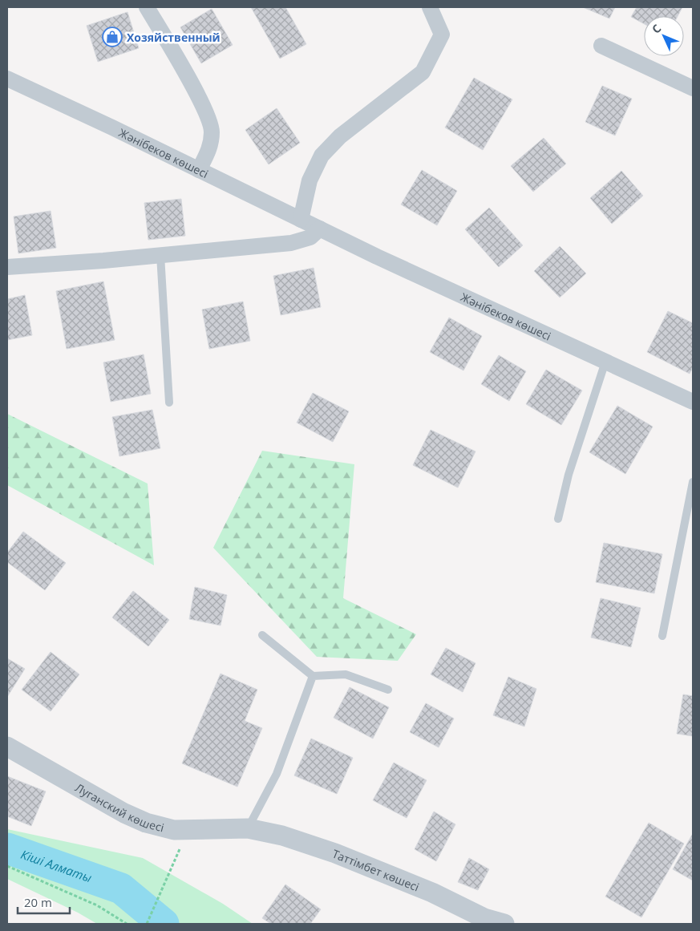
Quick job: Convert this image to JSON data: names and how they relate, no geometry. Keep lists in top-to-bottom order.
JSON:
{
  "streets": {
    "street": ["Жәнібеков көшесі", "Луганский көшесі", "Таттімбет көшесі"]
  },
  "crossings": [
    ["Луганский көшесі", "Таттімбет көшесі"]
  ],
  "water": ["Кіші Алматы"],
  "places": {
    "shop": ["Хозяйственный"]
  },
  "scale_bar": "20 m",
  "north": "top left"
}
